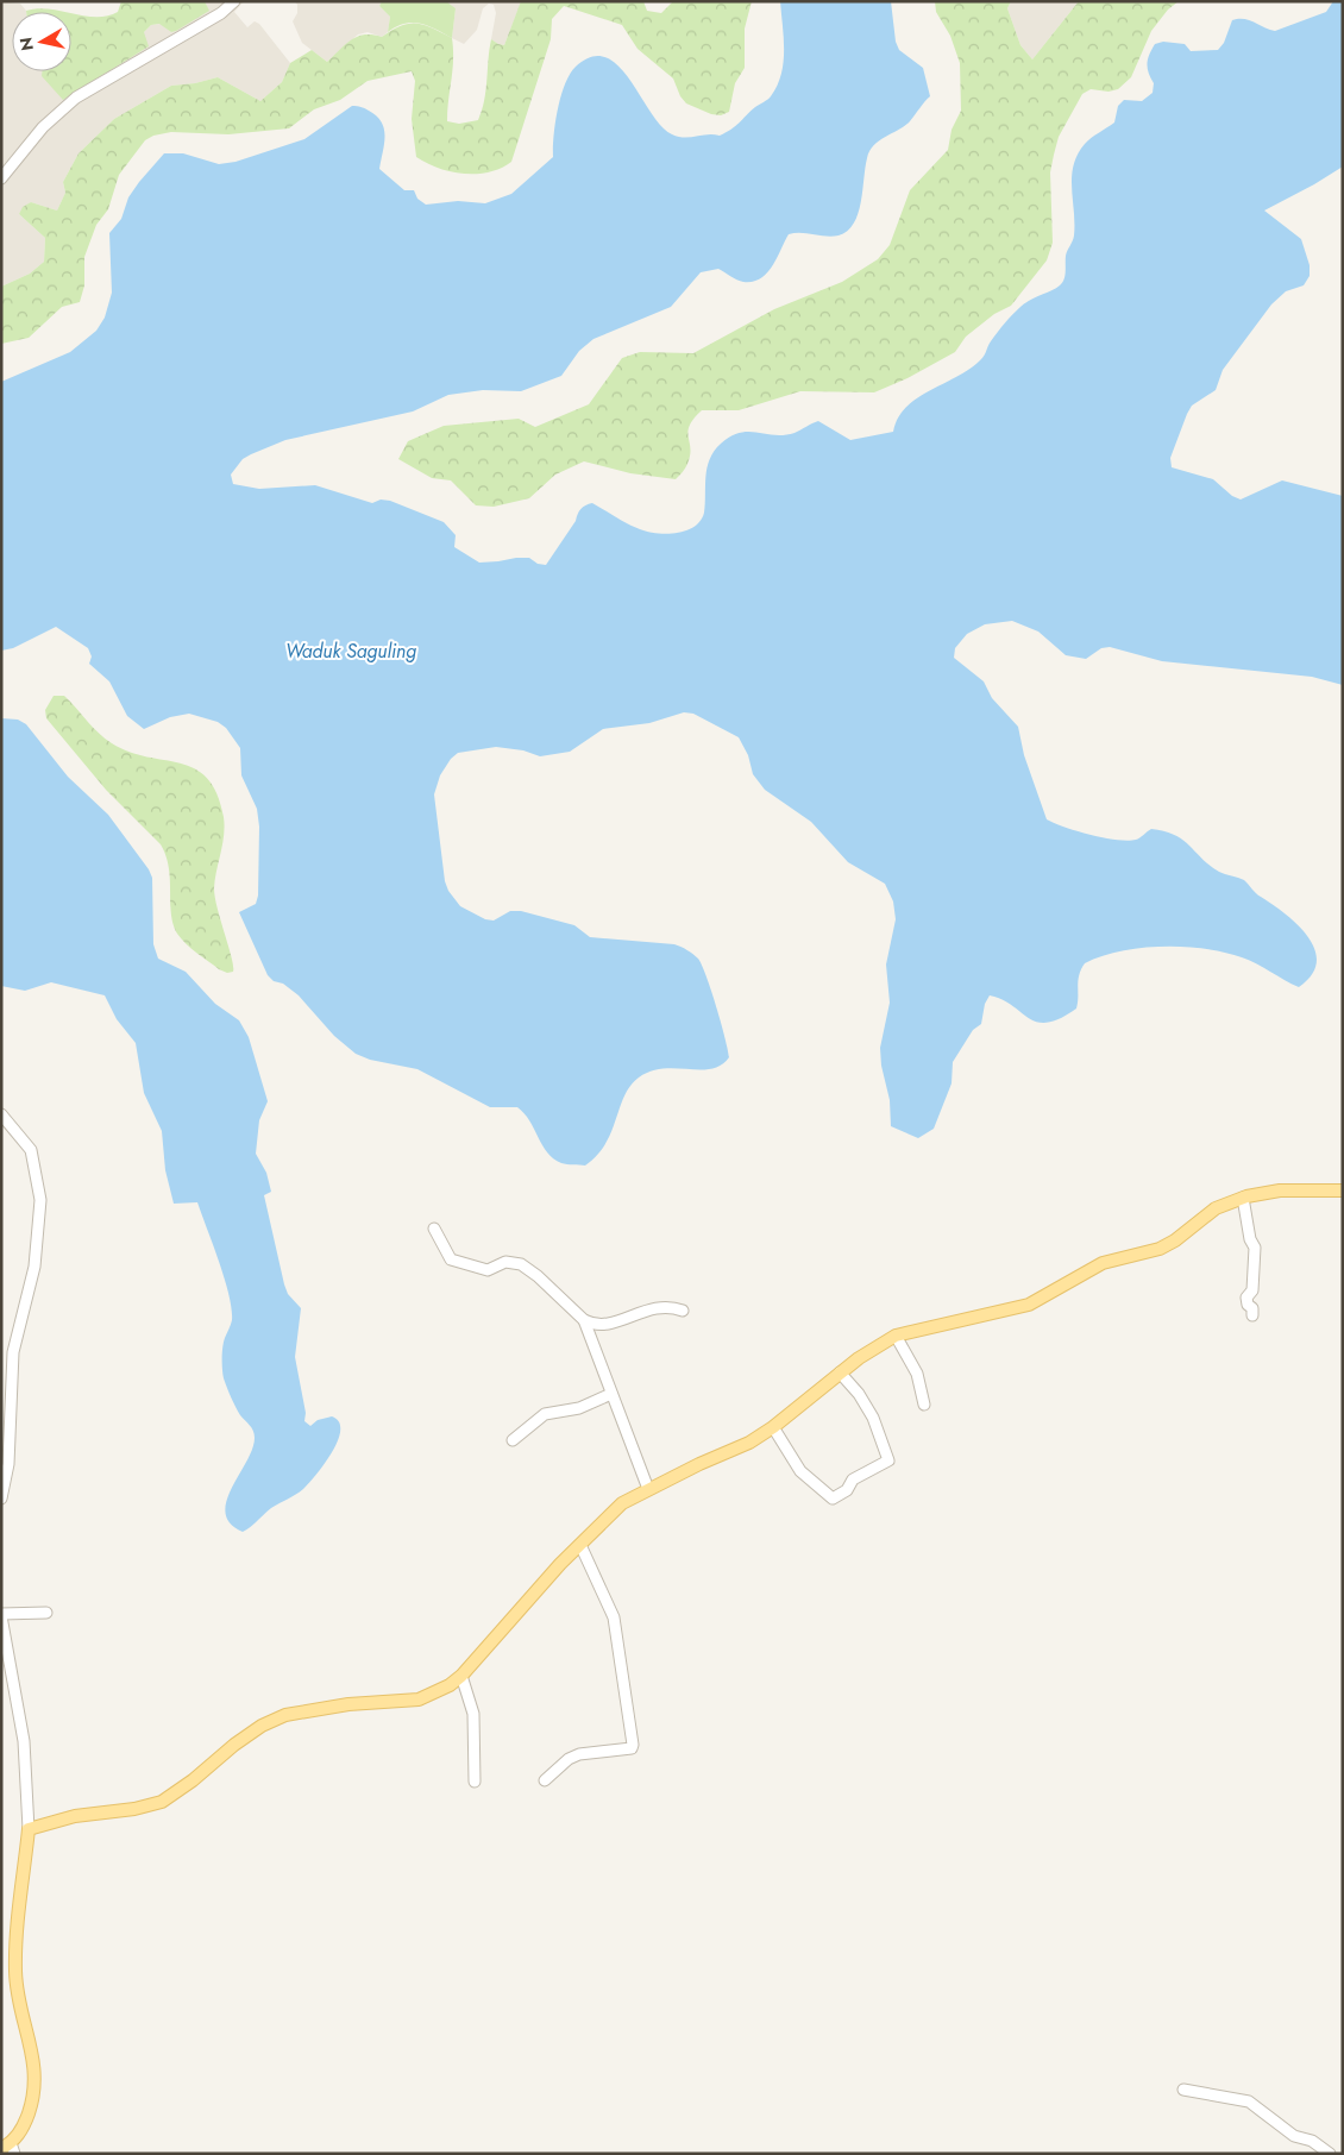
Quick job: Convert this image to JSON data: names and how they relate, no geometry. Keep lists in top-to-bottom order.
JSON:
{
  "water": ["Waduk Saguling"],
  "north": "left"
}
